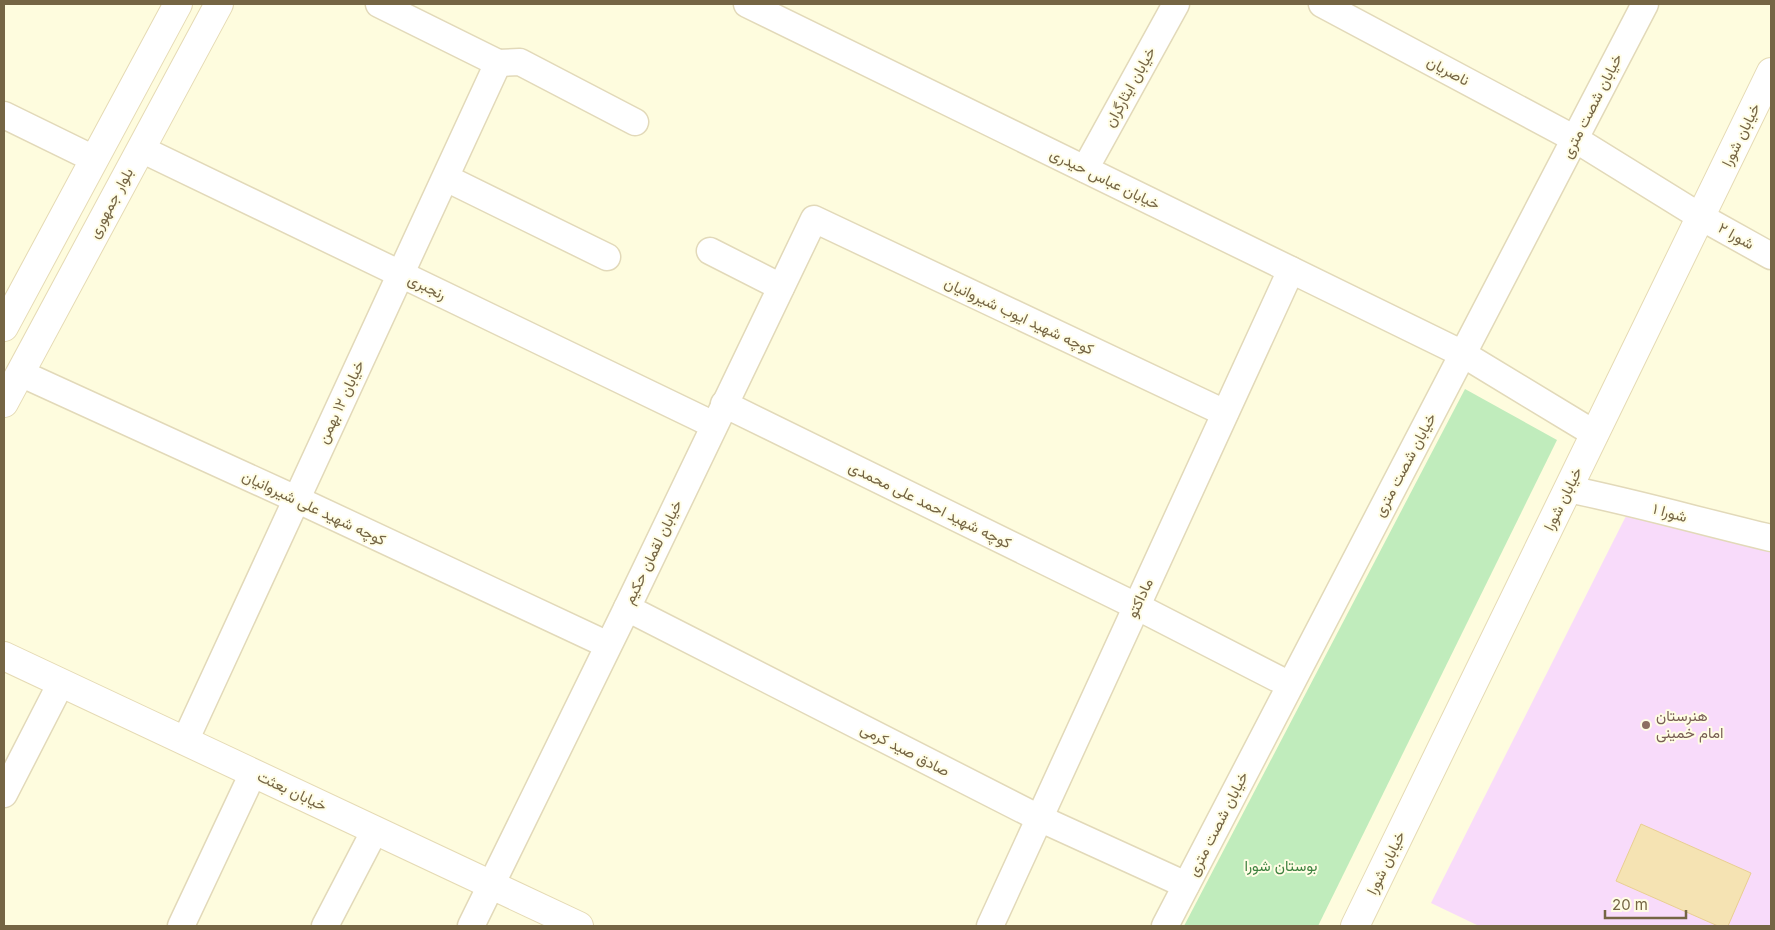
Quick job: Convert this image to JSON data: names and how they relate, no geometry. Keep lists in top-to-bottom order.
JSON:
{
  "streets": {
    "street": [
      "ناصریان",
      "خیابان ایثارگران",
      "خیابان شصت متری",
      "خیابان شورا",
      "خیابان عباس حیدری",
      "بلوار جمهوری",
      "شورا ۲",
      "رنجبری",
      "کوچه شهید ایوب شیروانیان",
      "خیابان ۱۲ بهمن",
      "کوچه شهید احمد علی محمدی",
      "کوچه شهید علی شیروانیان",
      "شورا ۱",
      "خیابان لقمان حکیم",
      "ماداکتو",
      "صادق صید کرمی",
      "خیابان بعثت"
    ]
  },
  "crossings": [
    ["ناصریان", "خیابان شصت متری"],
    ["ناصریان", "خیابان شورا"],
    ["ناصریان", "شورا ۲"],
    ["خیابان ایثارگران", "خیابان عباس حیدری"],
    ["خیابان شصت متری", "خیابان عباس حیدری"],
    ["خیابان شصت متری", "کوچه شهید احمد علی محمدی"],
    ["خیابان شصت متری", "صادق صید کرمی"],
    ["خیابان شورا", "خیابان عباس حیدری"],
    ["خیابان شورا", "شورا ۲"],
    ["خیابان شورا", "شورا ۱"],
    ["خیابان عباس حیدری", "ماداکتو"],
    ["بلوار جمهوری", "رنجبری"],
    ["بلوار جمهوری", "کوچه شهید علی شیروانیان"],
    ["رنجبری", "خیابان ۱۲ بهمن"],
    ["رنجبری", "کوچه شهید احمد علی محمدی"],
    ["رنجبری", "خیابان لقمان حکیم"],
    ["کوچه شهید ایوب شیروانیان", "خیابان لقمان حکیم"],
    ["کوچه شهید ایوب شیروانیان", "ماداکتو"],
    ["خیابان ۱۲ بهمن", "کوچه شهید علی شیروانیان"],
    ["خیابان ۱۲ بهمن", "خیابان بعثت"],
    ["کوچه شهید احمد علی محمدی", "خیابان لقمان حکیم"],
    ["کوچه شهید احمد علی محمدی", "ماداکتو"],
    ["کوچه شهید علی شیروانیان", "خیابان لقمان حکیم"],
    ["خیابان لقمان حکیم", "صادق صید کرمی"],
    ["خیابان لقمان حکیم", "خیابان بعثت"],
    ["ماداکتو", "صادق صید کرمی"]
  ],
  "parks": ["بوستان شورا"],
  "places": ["هنرستان امام خمینی"],
  "scale_bar": "20 m"
}
